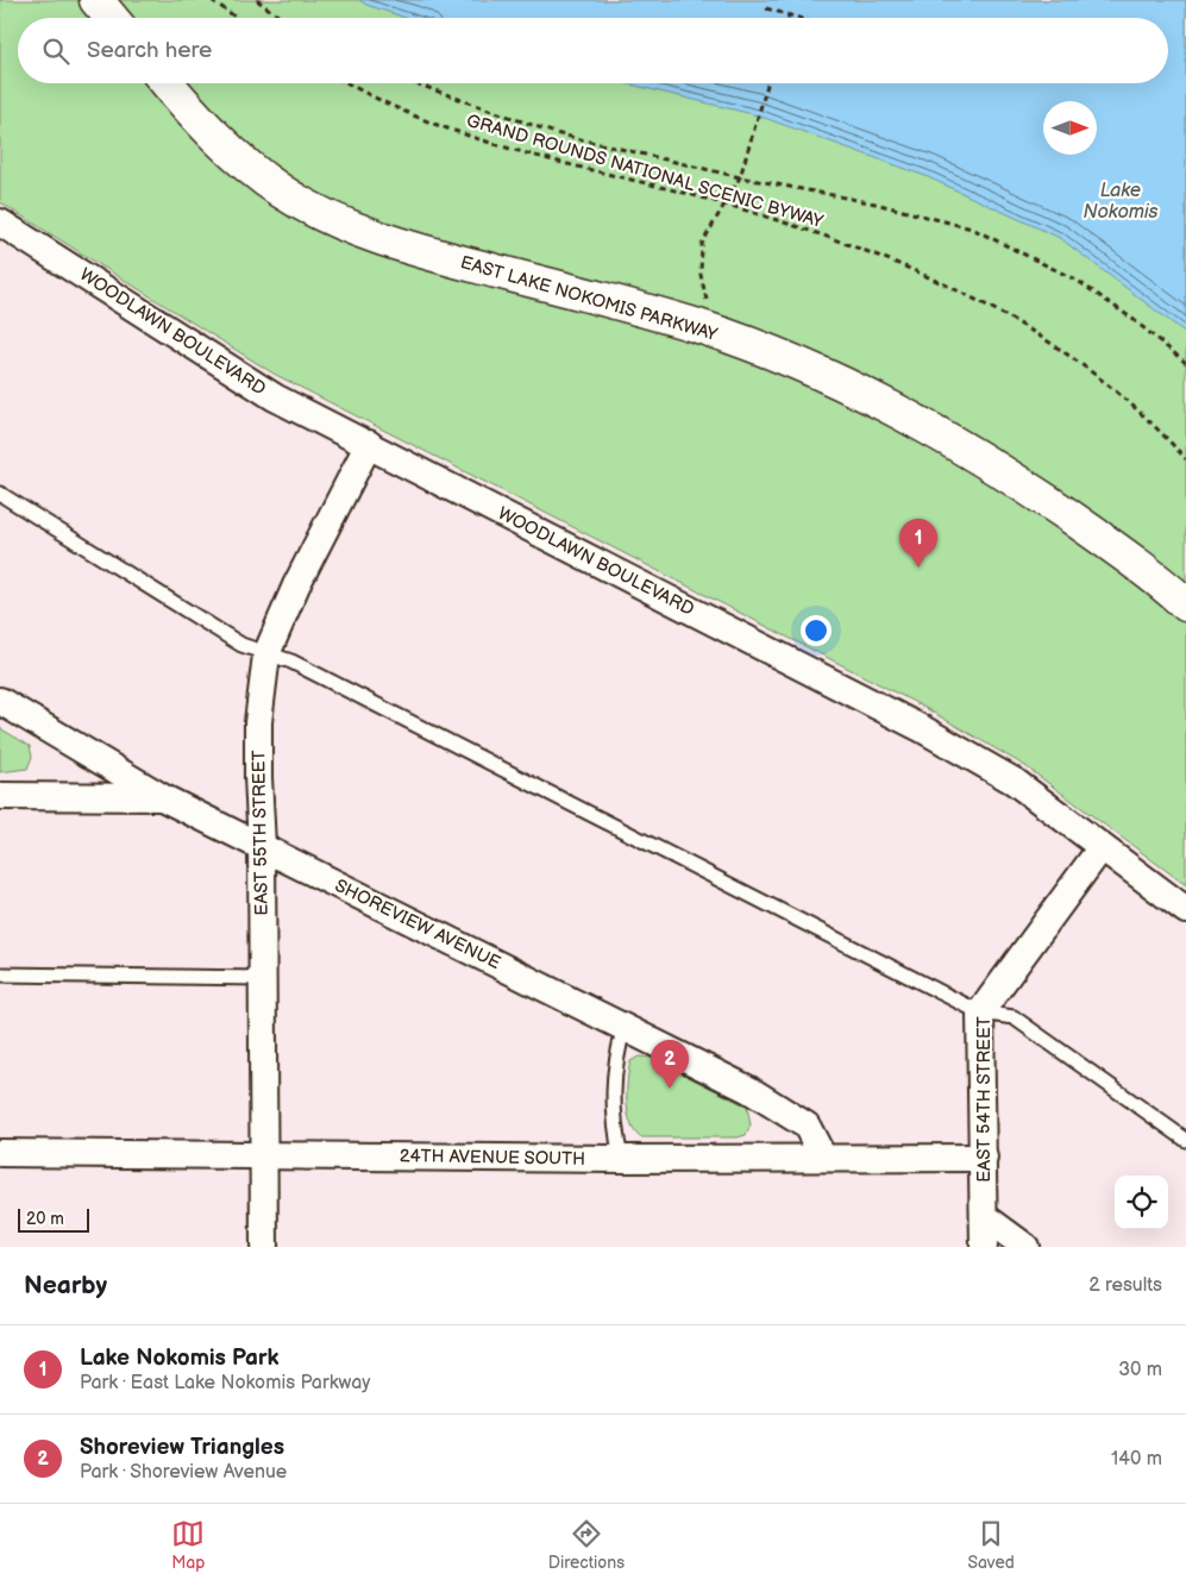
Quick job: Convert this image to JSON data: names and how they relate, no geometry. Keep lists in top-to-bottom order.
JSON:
{
  "streets": {
    "street": [
      "EAST LAKE NOKOMIS PARKWAY",
      "WOODLAWN BOULEVARD",
      "EAST 55TH STREET",
      "SHOREVIEW AVENUE",
      "EAST 54TH STREET",
      "24TH AVENUE SOUTH"
    ],
    "path": ["GRAND ROUNDS NATIONAL SCENIC BYWAY"]
  },
  "crossings": [
    ["WOODLAWN BOULEVARD", "EAST 55TH STREET"],
    ["WOODLAWN BOULEVARD", "EAST 54TH STREET"],
    ["EAST 55TH STREET", "SHOREVIEW AVENUE"],
    ["EAST 55TH STREET", "24TH AVENUE SOUTH"],
    ["SHOREVIEW AVENUE", "24TH AVENUE SOUTH"],
    ["EAST 54TH STREET", "24TH AVENUE SOUTH"]
  ],
  "water": ["Lake Nokomis"],
  "scale_bar": "20 m",
  "north": "right",
  "page": {
    "search": "Search here",
    "pins": ["1", "2"],
    "scale": "20 m",
    "heading": ["Nearby", "2 results"],
    "list": [
      {
        "mark": "1",
        "name": "Lake Nokomis Park",
        "note": "Park · East Lake Nokomis Parkway",
        "value": "30 m"
      },
      {
        "mark": "2",
        "name": "Shoreview Triangles",
        "note": "Park · Shoreview Avenue",
        "value": "140 m"
      }
    ],
    "nav": ["Map", "Directions", "Saved"]
  }
}
